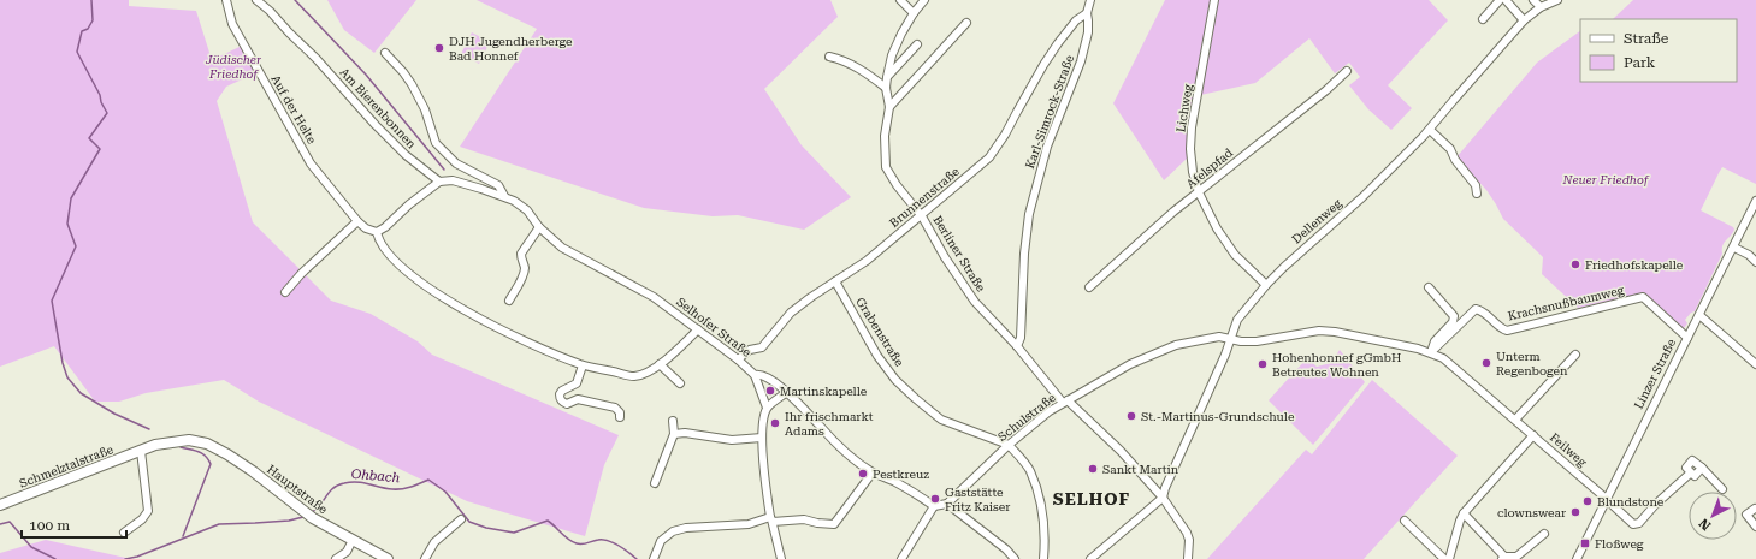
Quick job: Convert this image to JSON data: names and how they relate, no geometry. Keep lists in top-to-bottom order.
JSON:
{
  "streets": {
    "main road": ["Schmelztalstraße", "Hauptstraße"],
    "street": [
      "Am Bierenbonnen",
      "Lichweg",
      "Auf der Helte",
      "Karl-Simrock-Straße",
      "Afelspfad",
      "Brunnenstraße",
      "Dellenweg",
      "Berliner Straße",
      "Krachsnußbaumweg",
      "Selhofer Straße",
      "Grabenstraße",
      "Linzer Straße",
      "Schulstraße",
      "Feilweg"
    ]
  },
  "crossings": [
    ["Lichweg", "Afelspfad"],
    ["Lichweg", "Dellenweg"],
    ["Karl-Simrock-Straße", "Brunnenstraße"],
    ["Karl-Simrock-Straße", "Berliner Straße"],
    ["Brunnenstraße", "Berliner Straße"],
    ["Brunnenstraße", "Selhofer Straße"],
    ["Brunnenstraße", "Grabenstraße"],
    ["Dellenweg", "Berliner Straße"],
    ["Dellenweg", "Schulstraße"],
    ["Berliner Straße", "Schulstraße"],
    ["Krachsnußbaumweg", "Linzer Straße"],
    ["Krachsnußbaumweg", "Feilweg"],
    ["Grabenstraße", "Schulstraße"],
    ["Linzer Straße", "Feilweg"],
    ["Schmelztalstraße", "Hauptstraße"]
  ],
  "districts": ["SELHOF"],
  "water": ["Ohbach"],
  "parks": ["Jüdischer Friedhof", "Neuer Friedhof"],
  "places": {
    "other": [
      "DJH Jugendherberge Bad Honnef",
      "Friedhofskapelle",
      "Unterm Regenbogen",
      "Hohenhonnef gGmbH Betreutes Wohnen",
      "Martinskapelle",
      "St.-Martinus-Grundschule",
      "Ihr frischmarkt Adams",
      "Sankt Martin",
      "Pestkreuz",
      "Gaststätte Fritz Kaiser",
      "Blundstone",
      "clownswear"
    ],
    "transit": ["Floßweg"]
  },
  "legend": ["Straße", "Park"],
  "scale_bar": "100 m",
  "north": "bottom left"
}
